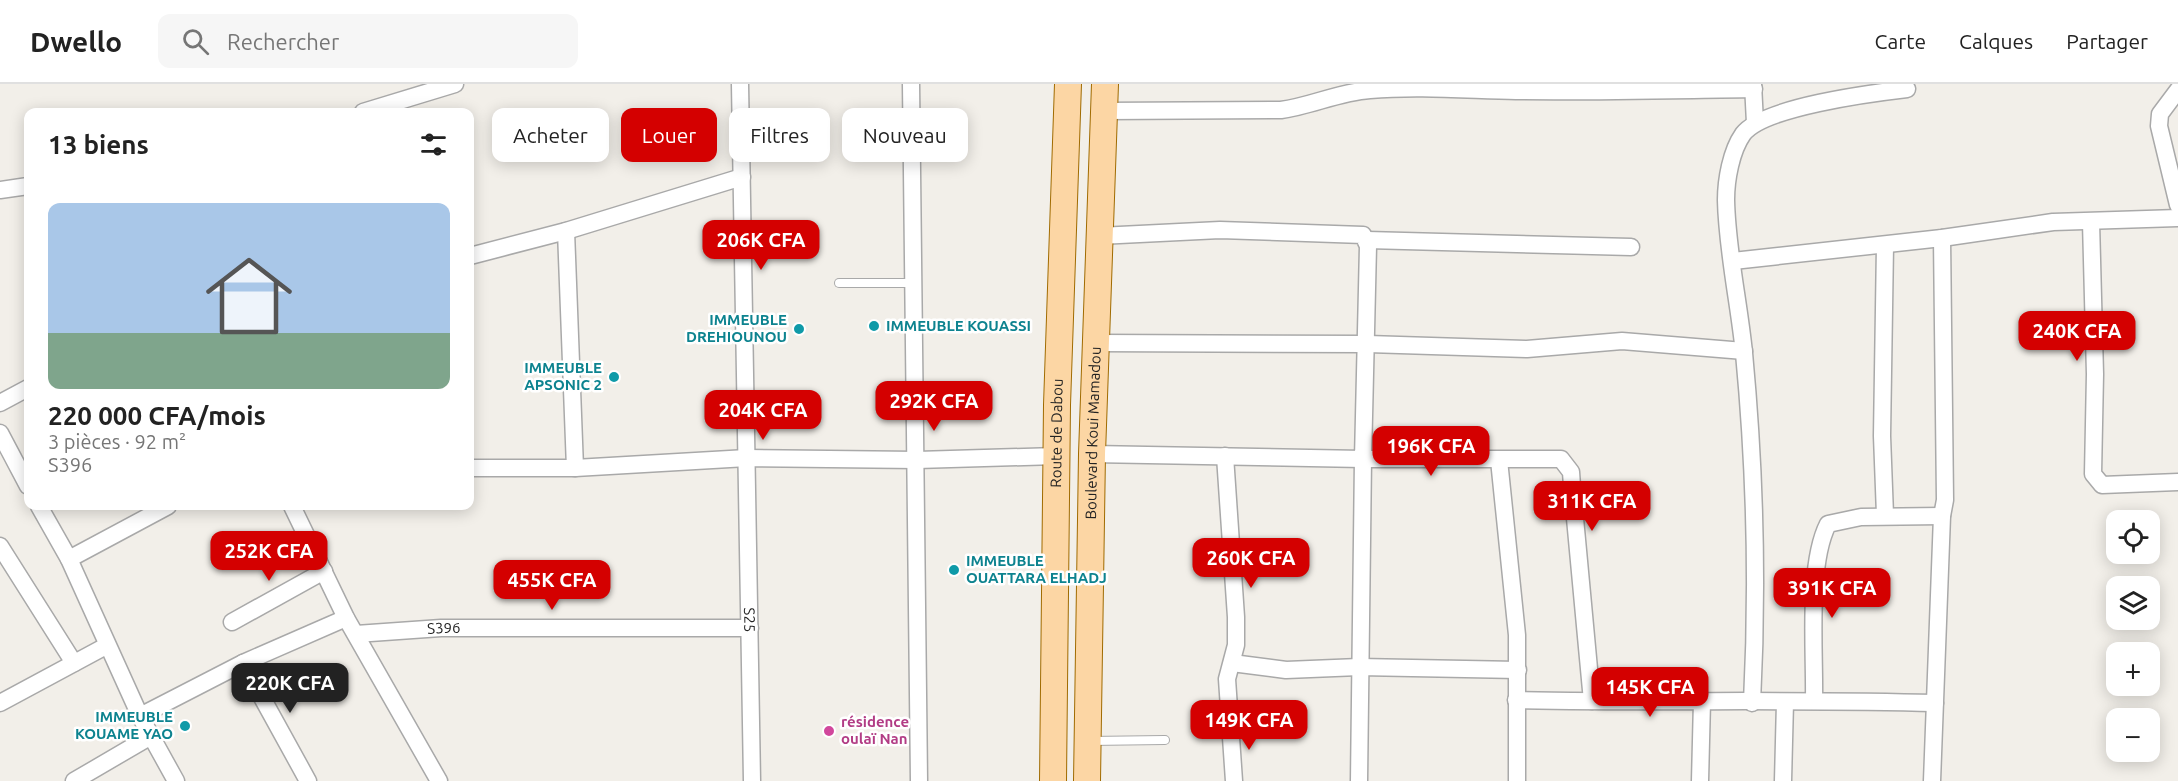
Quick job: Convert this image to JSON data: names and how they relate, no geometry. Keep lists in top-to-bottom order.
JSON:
{
  "streets": {
    "main road": ["Route de Dabou", "Boulevard Koui Mamadou"],
    "street": ["S25", "S396"]
  },
  "crossings": [
    ["S25", "S396"]
  ],
  "places": [
    "IMMEUBLE KOUASSI",
    "IMMEUBLE DREHIOUNOU",
    "IMMEUBLE APSONIC 2",
    "IMMEUBLE OUATTARA ELHADJ",
    "IMMEUBLE KOUAME YAO",
    "résidence oulaï Nan"
  ],
  "page": {
    "header": "Dwello",
    "search": "Rechercher",
    "nav": ["Carte", "Calques", "Partager"],
    "chip": [
      "Acheter",
      "Louer",
      "Filtres",
      "Nouveau"
    ],
    "heading": "13 biens",
    "list": [
      {
        "name": "220 000 CFA/mois",
        "note": "3 pièces · 92 m² · S396"
      }
    ],
    "price": [
      "206K CFA",
      "240K CFA",
      "292K CFA",
      "204K CFA",
      "196K CFA",
      "311K CFA",
      "252K CFA",
      "260K CFA",
      "455K CFA",
      "391K CFA",
      "220K CFA",
      "145K CFA",
      "149K CFA"
    ],
    "map_buttons": ["+", "−"]
  }
}
